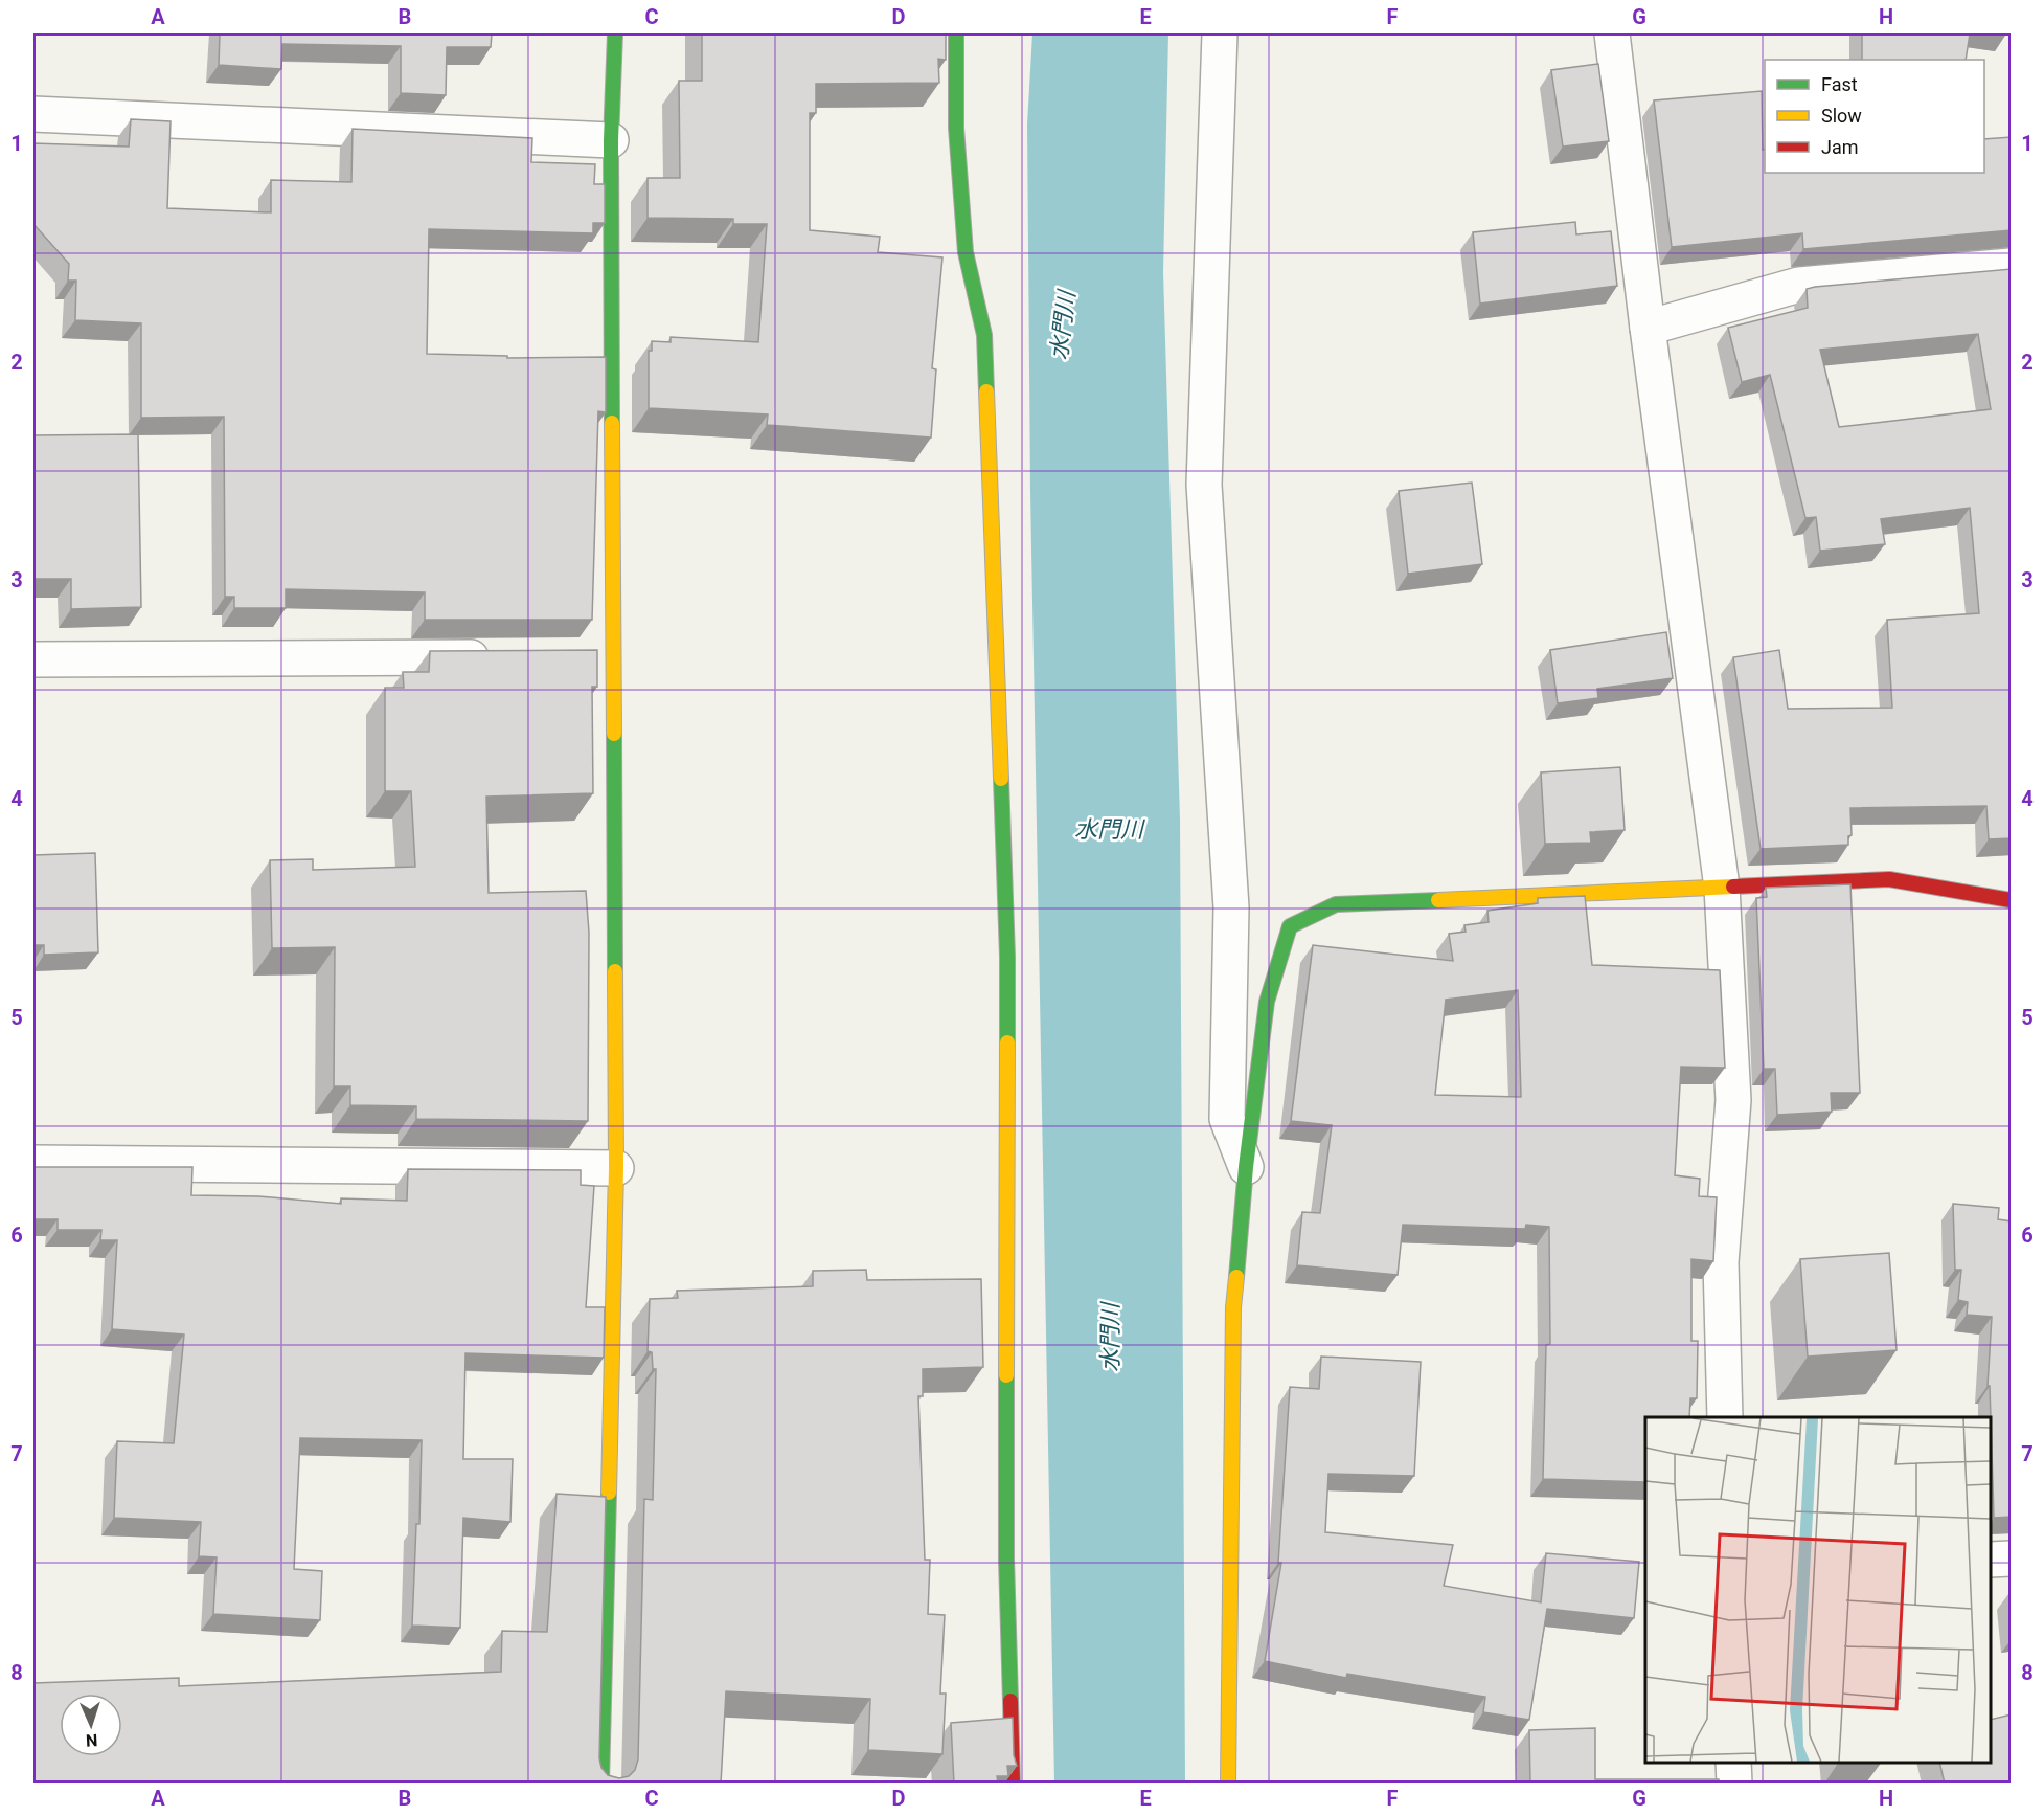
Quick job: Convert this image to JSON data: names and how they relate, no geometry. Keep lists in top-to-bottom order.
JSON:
{
  "water": ["水門川"],
  "legend": ["Fast", "Slow", "Jam"],
  "north": "bottom",
  "grid": {
    "columns": [
      "A",
      "B",
      "C",
      "D",
      "E",
      "F",
      "G",
      "H"
    ],
    "rows": [
      "1",
      "2",
      "3",
      "4",
      "5",
      "6",
      "7",
      "8"
    ]
  }
}
